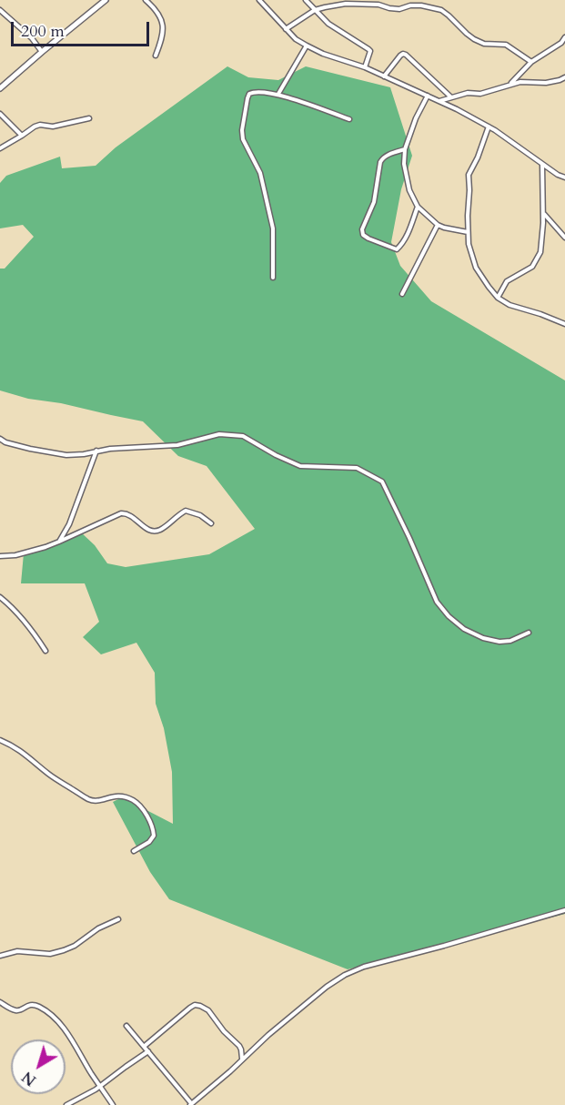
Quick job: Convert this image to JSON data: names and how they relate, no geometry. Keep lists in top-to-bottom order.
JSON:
{
  "scale_bar": "200 m",
  "north": "bottom left"
}
